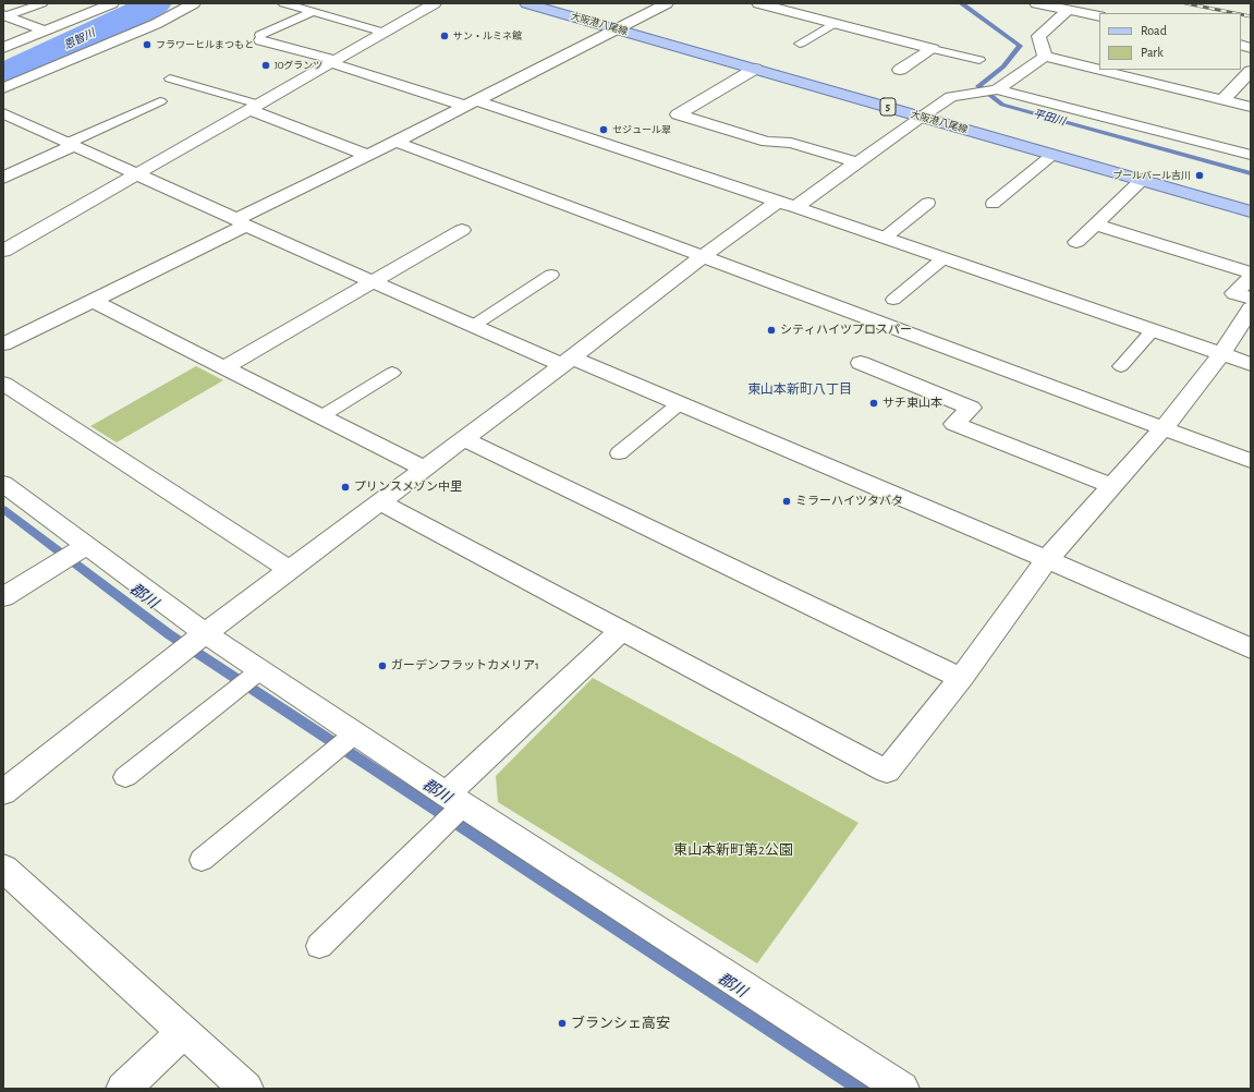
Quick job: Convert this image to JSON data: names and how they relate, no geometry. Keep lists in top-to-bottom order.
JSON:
{
  "streets": {
    "main road": ["大阪港八尾線", "5"]
  },
  "districts": ["東山本新町八丁目"],
  "water": ["恩智川", "平田川", "郡川"],
  "parks": ["東山本新町第2公園"],
  "places": [
    "サン・ルミネ館",
    "フラワーヒルまつもと",
    "JOグランツ",
    "セジュール翠",
    "プールバール吉川",
    "シティハイツプロスパー",
    "サチ東山本",
    "プリンスメゾン中里",
    "ミラーハイツタバタ",
    "ガーデンフラットカメリア1",
    "ブランシェ高安"
  ],
  "legend": ["Road", "Park"]
}
